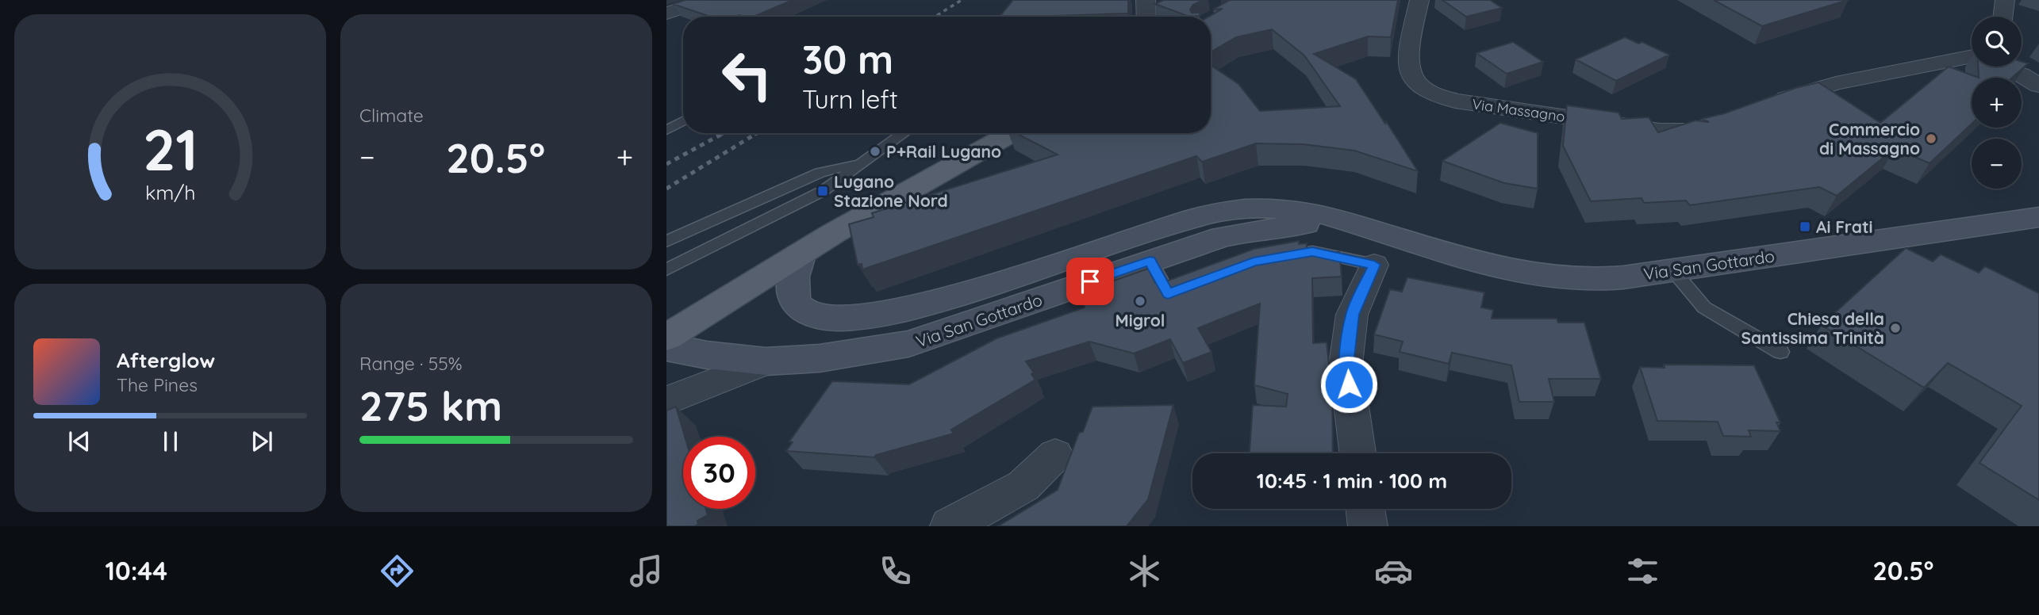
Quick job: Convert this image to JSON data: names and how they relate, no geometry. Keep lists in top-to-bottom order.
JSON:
{
  "streets": {
    "main road": ["Via San Gottardo"],
    "street": ["Via Massagno"]
  },
  "places": {
    "other": [
      "Commercio di Massagno",
      "P+Rail Lugano",
      "Migrol",
      "Chiesa della Santissima Trinità"
    ],
    "transit": ["Lugano Stazione Nord", "Ai Frati"]
  },
  "page": {
    "tile": [
      "Climate",
      ["Range · 55%", "275 km"]
    ],
    "map_buttons": ["+", "−"],
    "turn": ["30 m", "Turn left"],
    "heat": ["−", "20.5°", "+"],
    "song": ["Afterglow", "The Pines"],
    "limit": "30",
    "trip": "10:45 · 1 min · 100 m",
    "tabs": ["10:44", "20.5°"],
    "gauge": ["21", "km/h"]
  }
}
